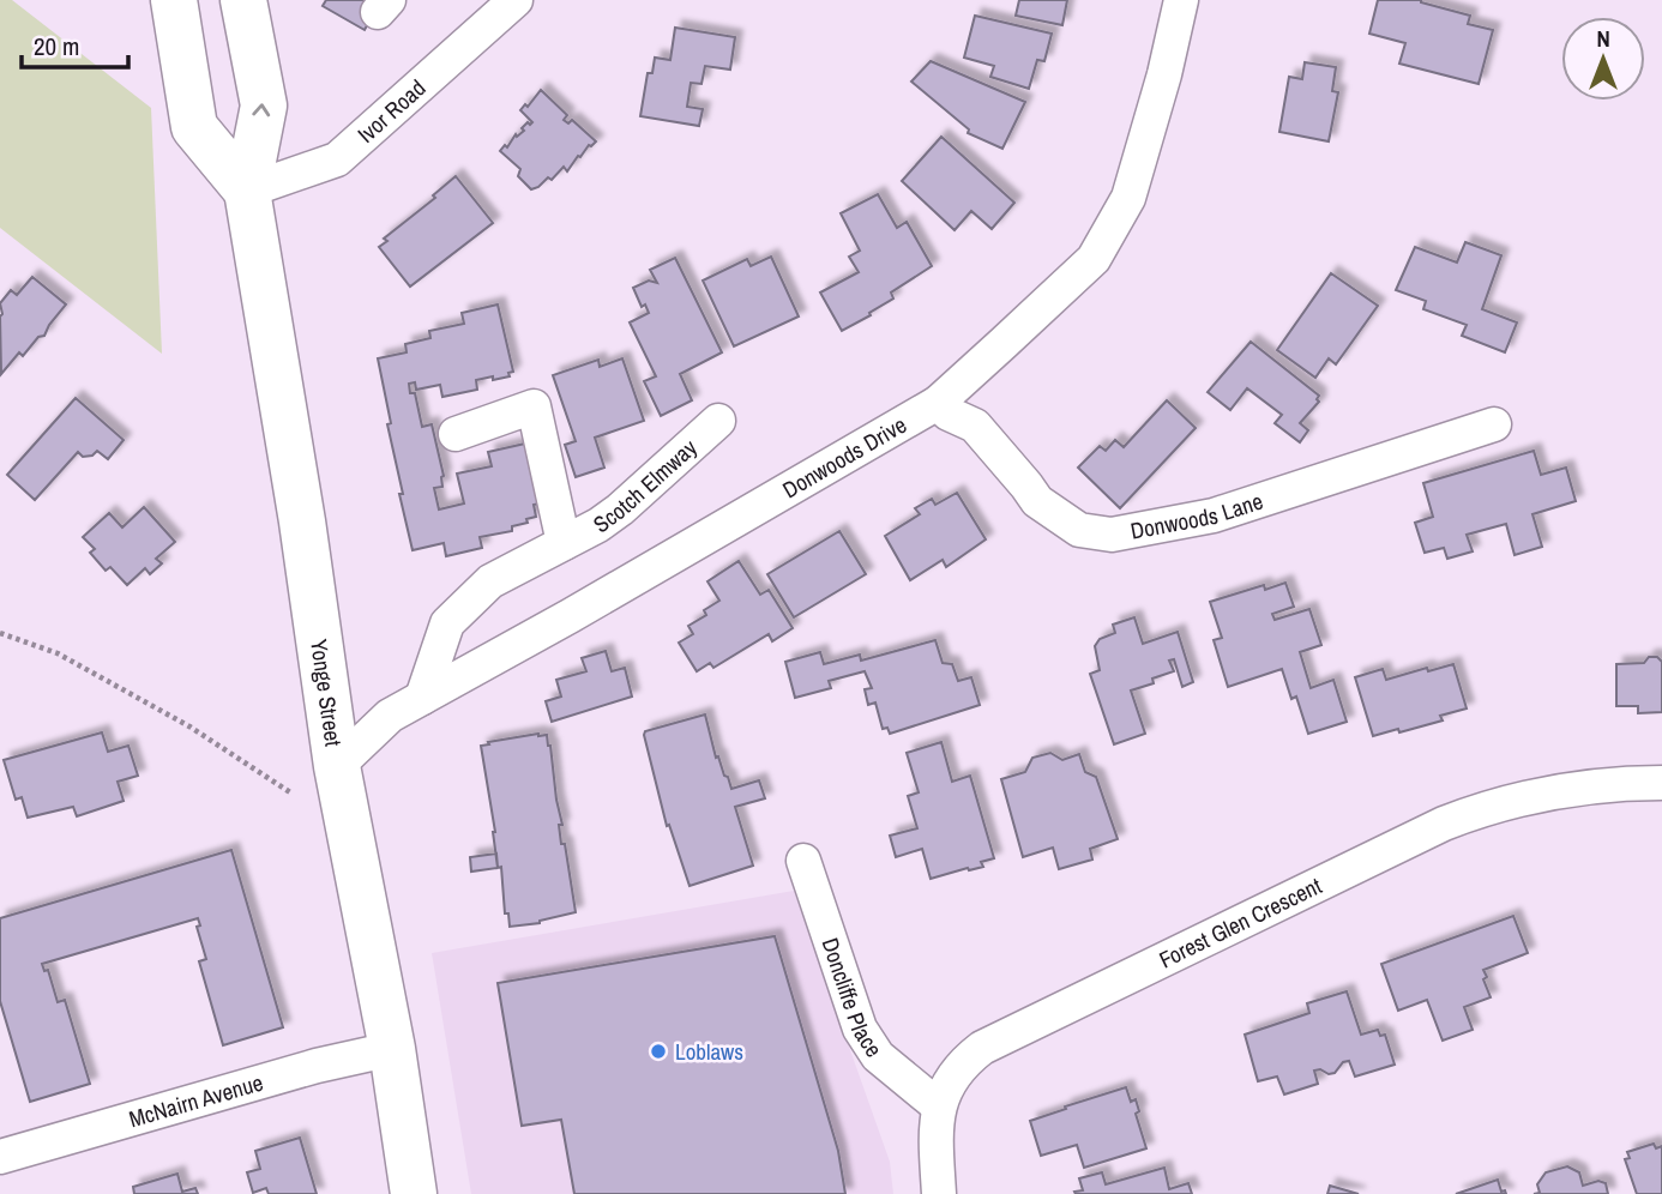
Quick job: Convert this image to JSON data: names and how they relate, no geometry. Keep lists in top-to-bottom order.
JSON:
{
  "streets": {
    "main road": ["Yonge Street"],
    "street": [
      "Ivor Road",
      "Donwoods Drive",
      "Scotch Elmway",
      "Donwoods Lane",
      "Forest Glen Crescent",
      "Doncliffe Place",
      "McNairn Avenue"
    ]
  },
  "crossings": [
    ["Ivor Road", "Yonge Street"],
    ["Donwoods Drive", "Scotch Elmway"],
    ["Donwoods Drive", "Donwoods Lane"],
    ["Donwoods Drive", "Yonge Street"],
    ["Yonge Street", "McNairn Avenue"],
    ["Forest Glen Crescent", "Doncliffe Place"]
  ],
  "places": ["Loblaws"],
  "scale_bar": "20 m",
  "north": "top"
}
